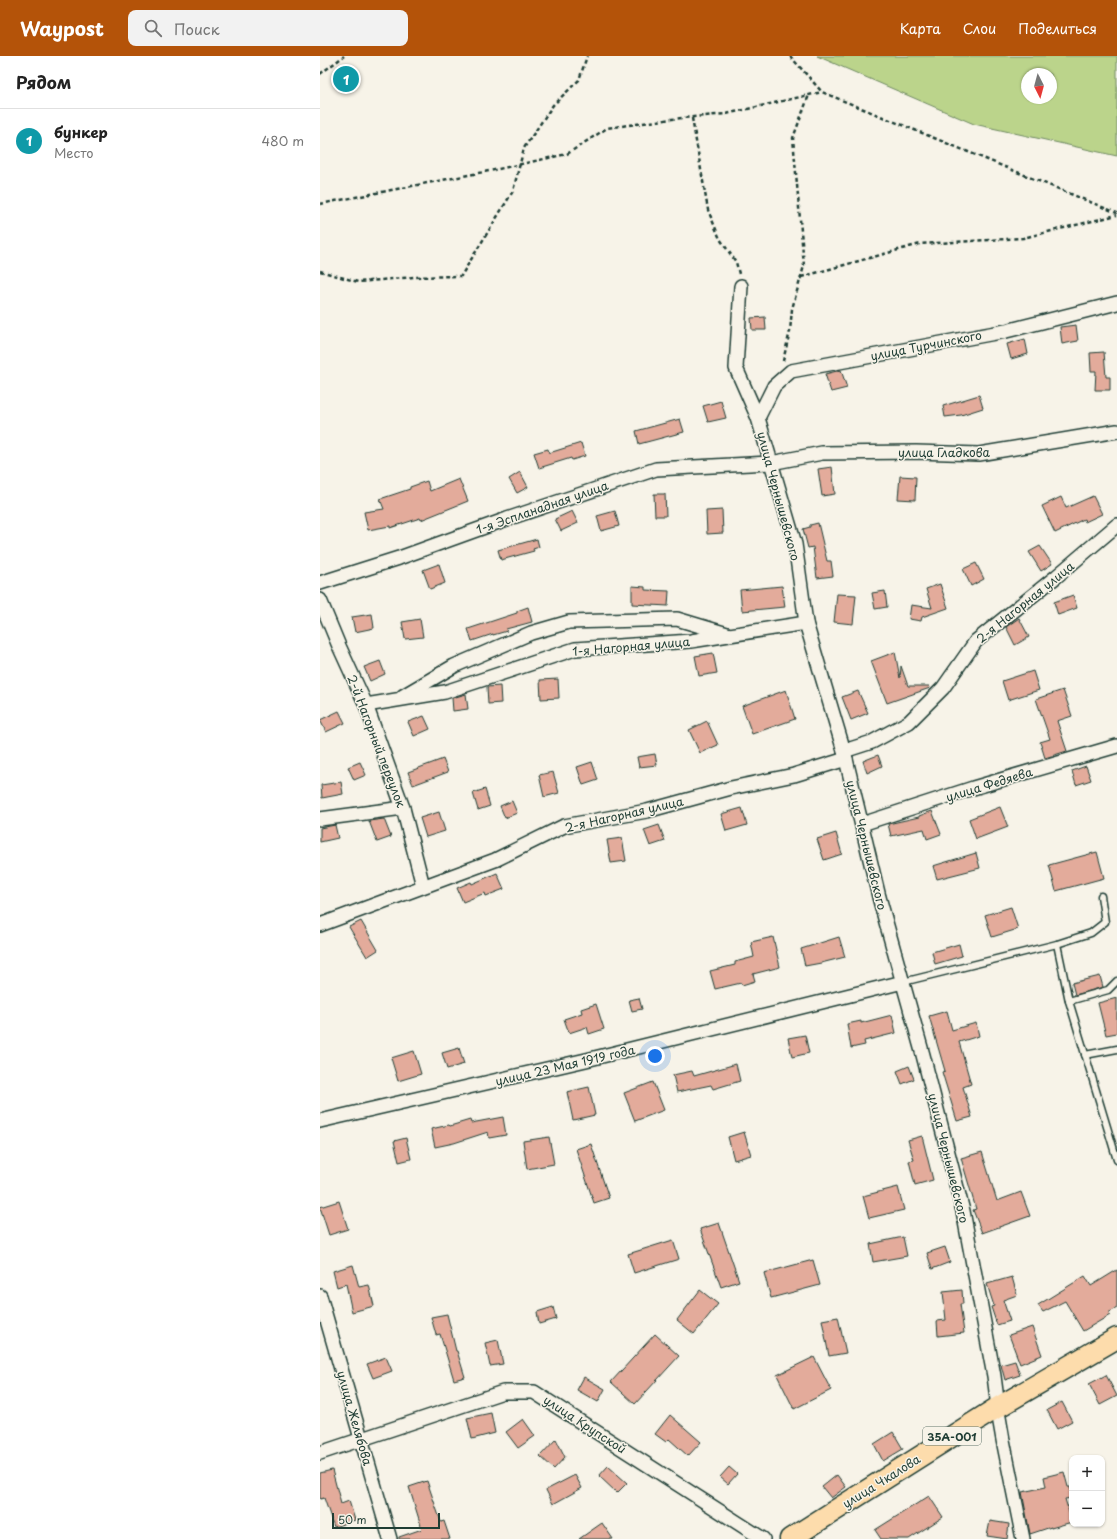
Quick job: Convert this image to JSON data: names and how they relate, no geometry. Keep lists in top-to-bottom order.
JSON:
{
  "streets": {
    "main road": ["35А-001", "улица Чкалова"],
    "street": [
      "улица Турчинского",
      "улица Гладкова",
      "улица Чернышевского",
      "1-я Эспланадная улица",
      "2-я Нагорная улица",
      "1-я Нагорная улица",
      "2-й Нагорный переулок",
      "улица Федяева",
      "улица 23 Мая 1919 года",
      "улица Желябова",
      "улица Крупской"
    ]
  },
  "crossings": [
    ["улица Турчинского", "улица Чернышевского"],
    ["улица Гладкова", "улица Чернышевского"],
    ["улица Гладкова", "1-я Эспланадная улица"],
    ["улица Чернышевского", "1-я Эспланадная улица"],
    ["улица Чернышевского", "2-я Нагорная улица"],
    ["улица Чернышевского", "1-я Нагорная улица"],
    ["улица Чернышевского", "улица Федяева"],
    ["улица Чернышевского", "улица 23 Мая 1919 года"],
    ["улица Чернышевского", "улица Чкалова"],
    ["2-я Нагорная улица", "2-й Нагорный переулок"],
    ["1-я Нагорная улица", "2-й Нагорный переулок"],
    ["улица Желябова", "улица Крупской"]
  ],
  "scale_bar": "50 m",
  "north": "bottom",
  "page": {
    "header": "Waypost",
    "search": "Поиск",
    "nav": ["Карта", "Слои", "Поделиться"],
    "heading": "Рядом",
    "pins": "1",
    "list": [
      {
        "mark": "1",
        "name": "бункер",
        "note": "Место",
        "value": "480 m"
      }
    ],
    "map_buttons": ["+", "−"],
    "scale": "50 m"
  }
}
